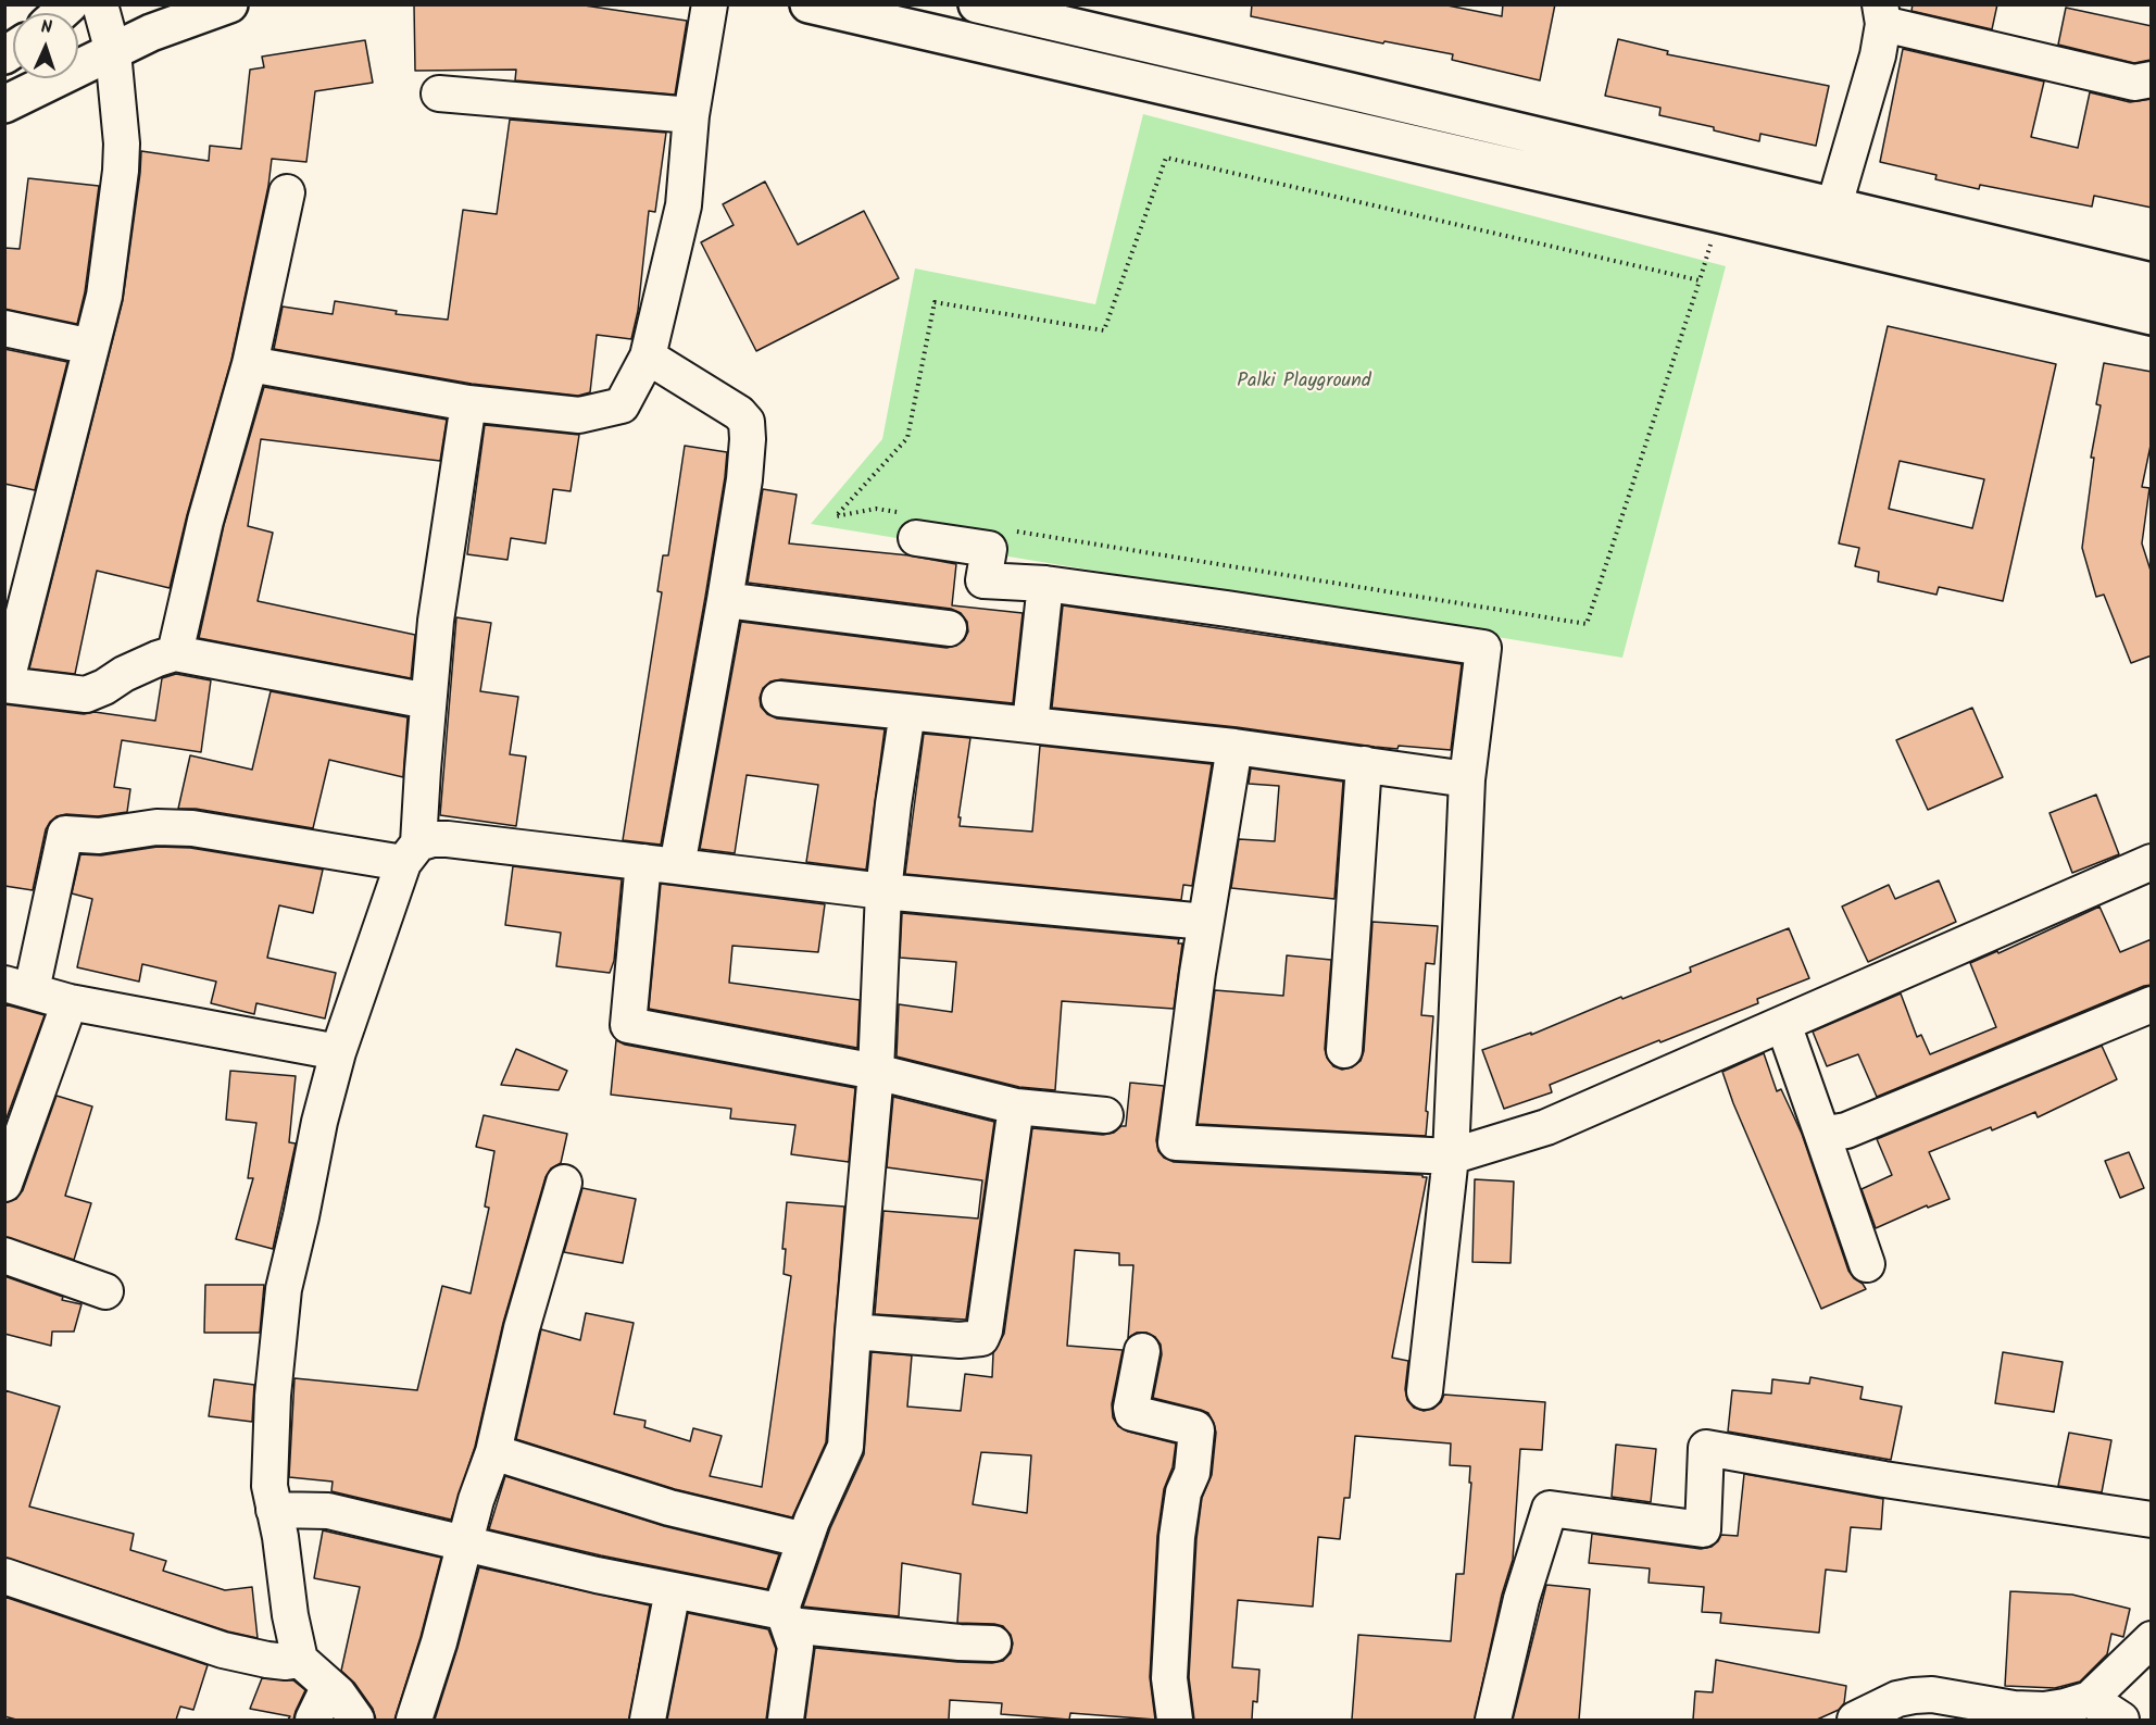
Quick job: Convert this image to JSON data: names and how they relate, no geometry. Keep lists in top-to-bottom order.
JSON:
{
  "parks": ["Palki Playground"],
  "north": "top"
}
